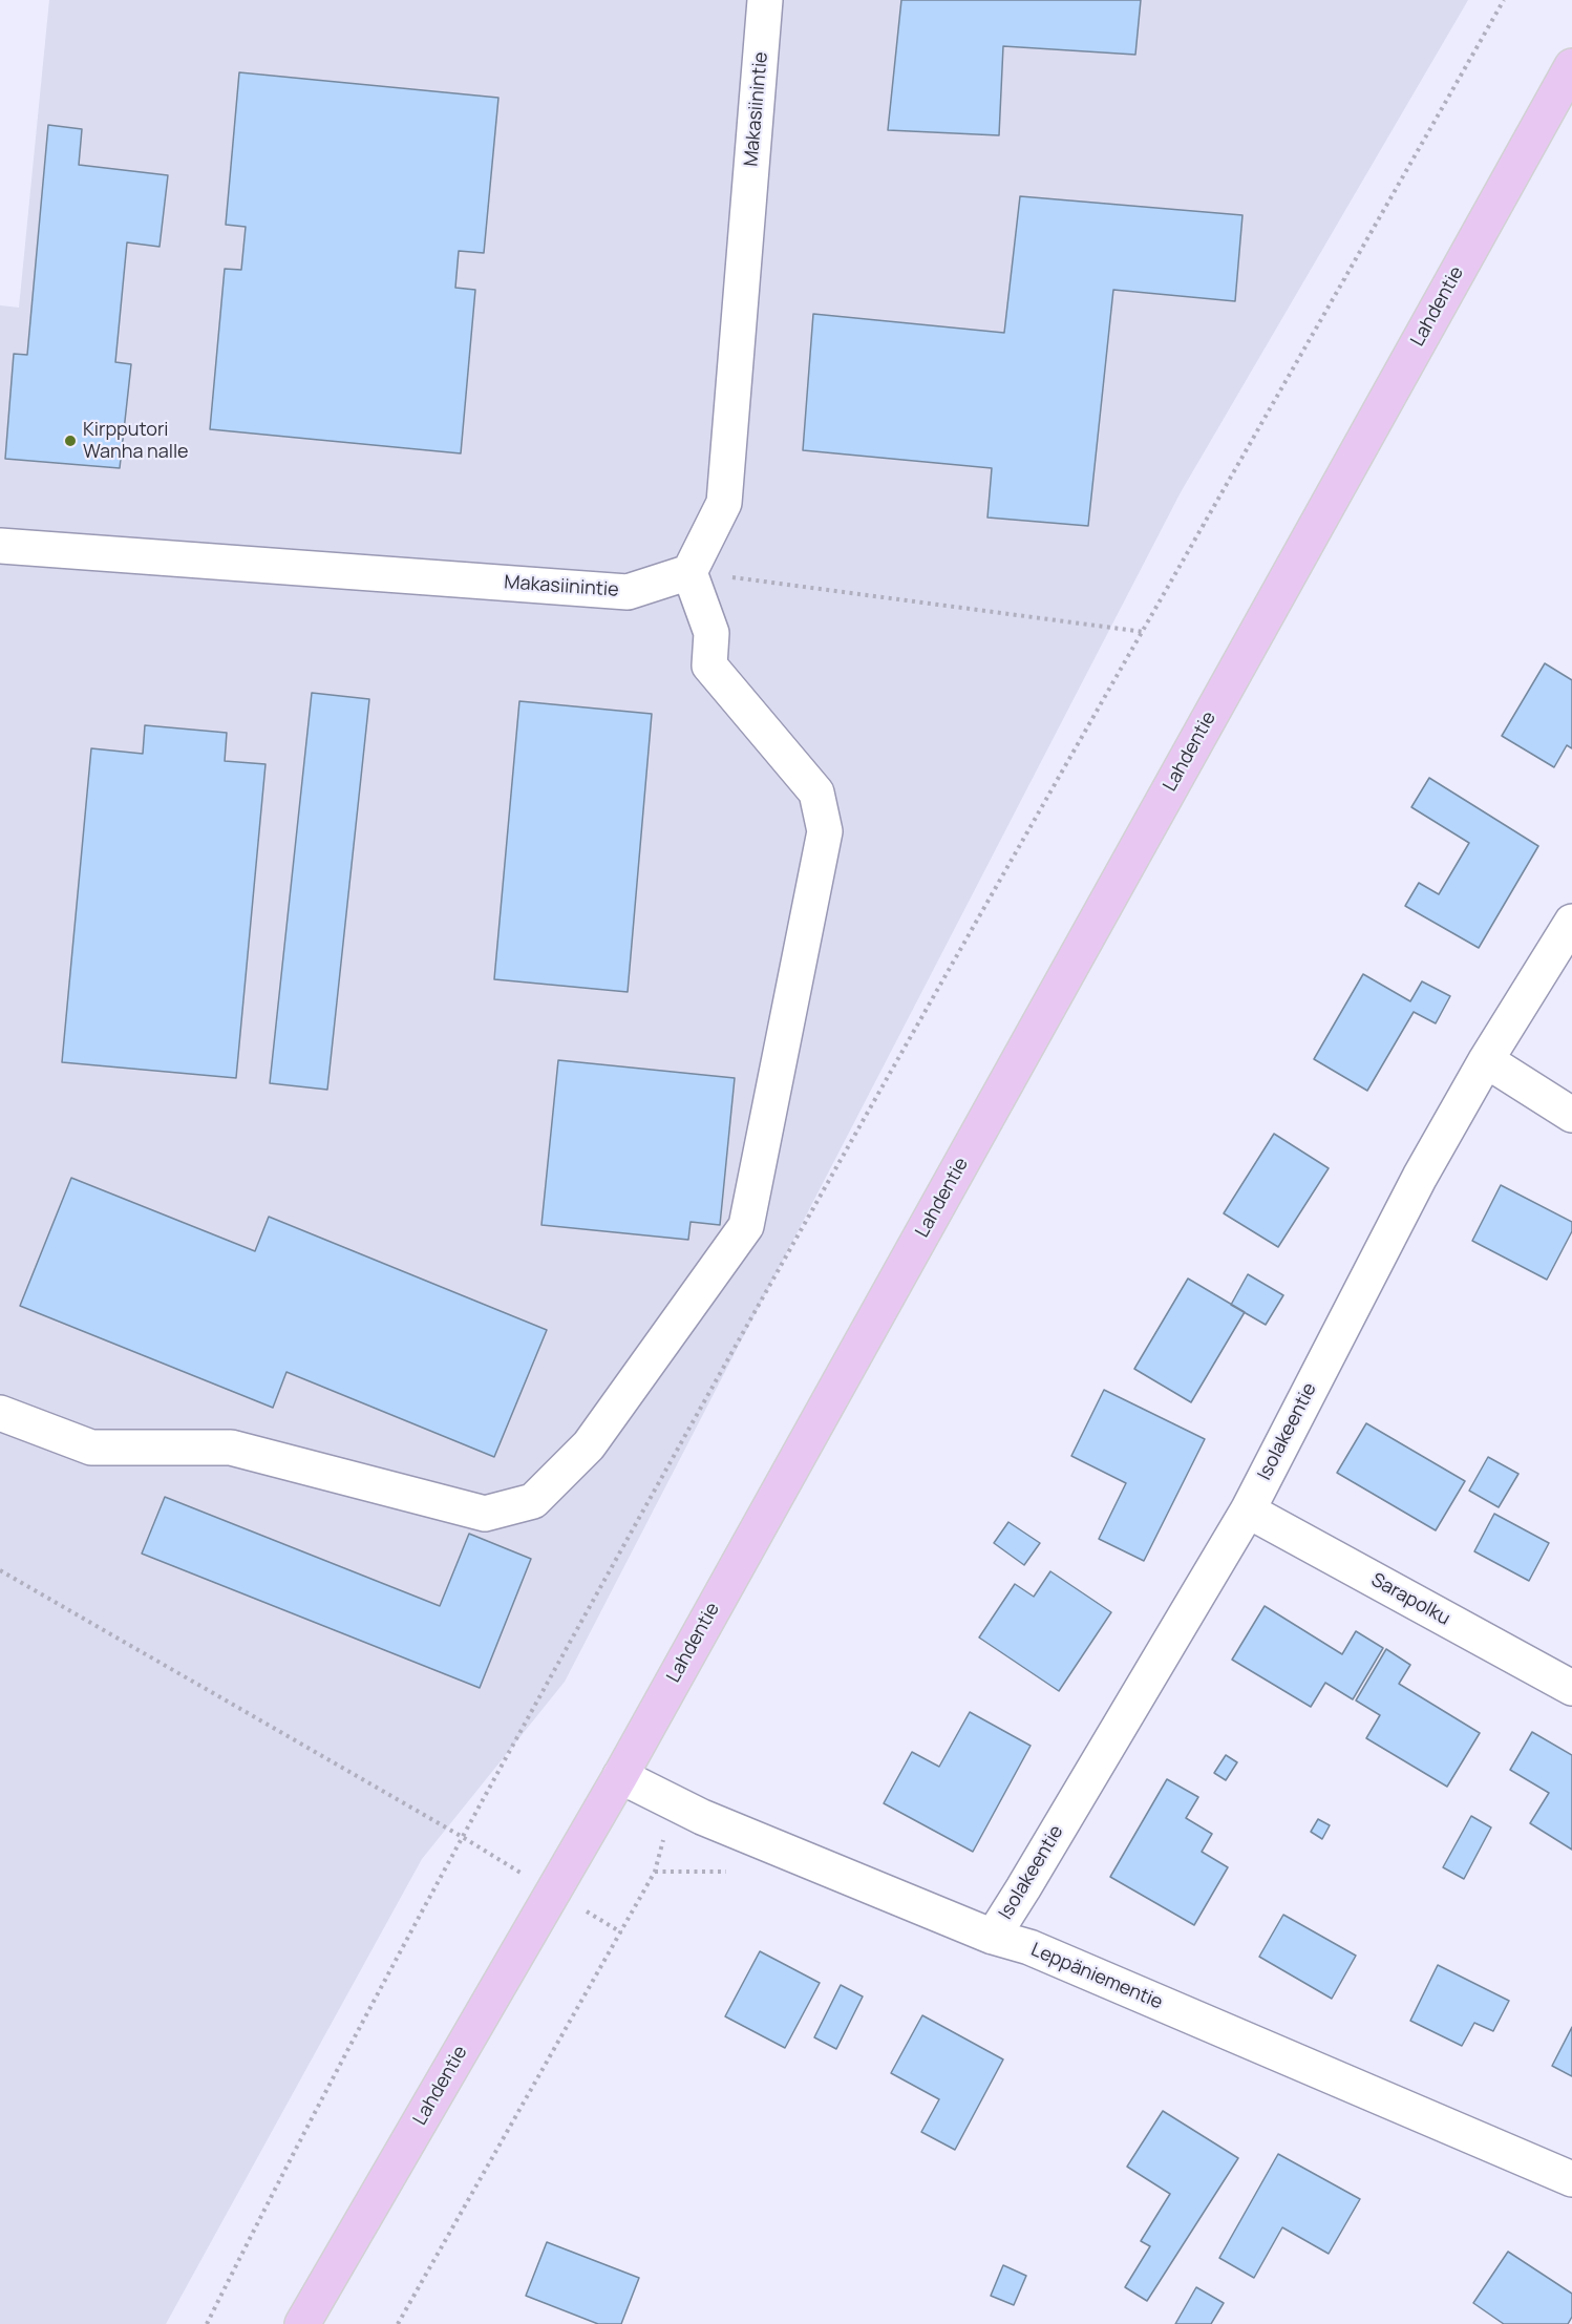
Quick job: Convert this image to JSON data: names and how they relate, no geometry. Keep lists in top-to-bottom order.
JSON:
{
  "streets": {
    "main road": ["Lahdentie"],
    "street": [
      "Makasiinintie",
      "Isolakeentie",
      "Sarapolku",
      "Leppäniementie"
    ]
  },
  "crossings": [
    ["Lahdentie", "Leppäniementie"],
    ["Isolakeentie", "Sarapolku"],
    ["Isolakeentie", "Leppäniementie"]
  ],
  "places": ["Kirpputori Wanha nalle"]
}
